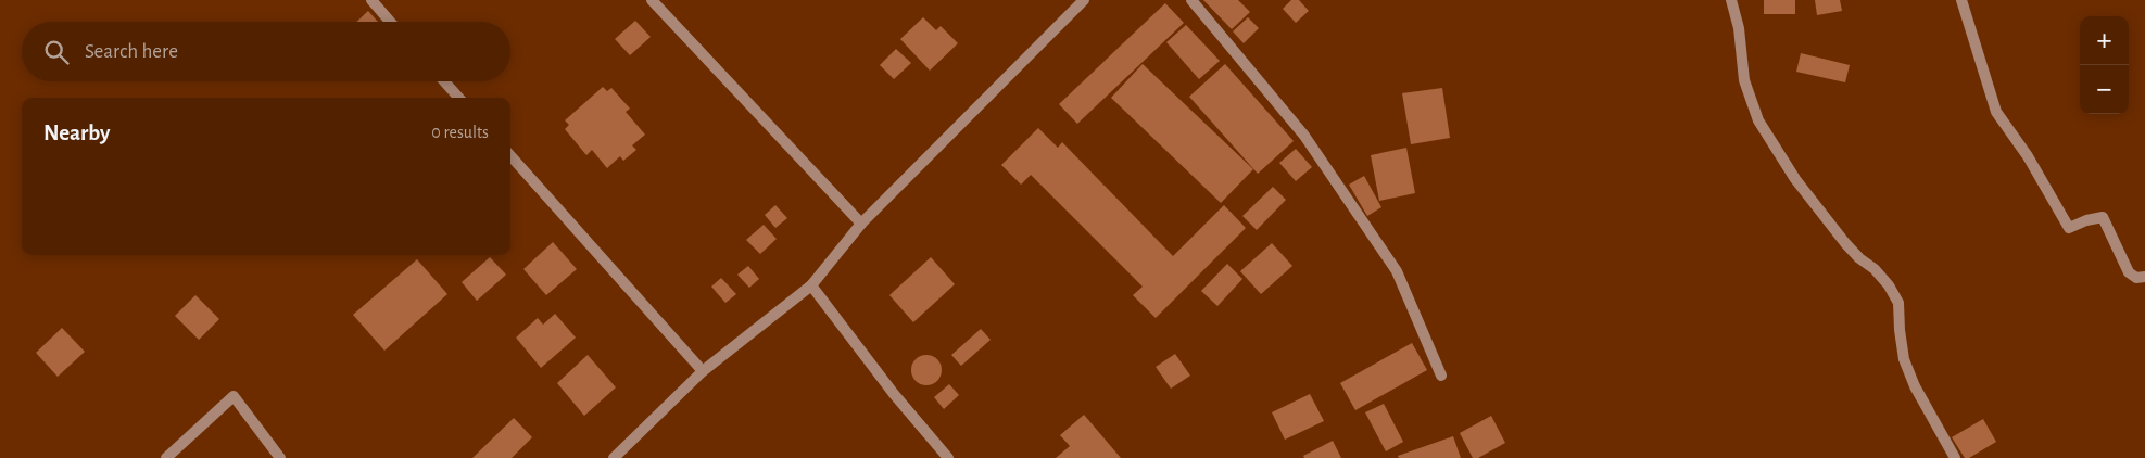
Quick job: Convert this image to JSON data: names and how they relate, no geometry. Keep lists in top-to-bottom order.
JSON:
{
  "page": {
    "map_buttons": ["+", "−"],
    "search": "Search here",
    "heading": ["Nearby", "0 results"]
  }
}
